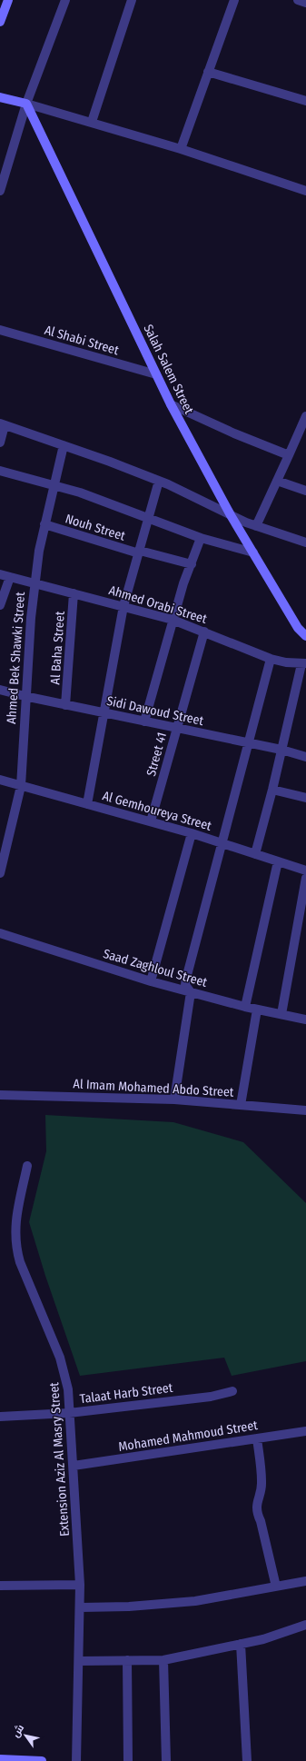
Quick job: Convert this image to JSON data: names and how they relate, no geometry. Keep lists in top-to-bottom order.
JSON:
{
  "streets": {
    "street": [
      "Al Shabi Street",
      "Salah Salem Street",
      "Nouh Street",
      "Ahmed Orabi Street",
      "Al Baha Street",
      "Ahmed Bek Shawki Street",
      "Sidi Dawoud Street",
      "Street 41",
      "Al Gemhoureya Street",
      "Saad Zaghloul Street",
      "Al Imam Mohamed Abdo Street",
      "Talaat Harb Street",
      "Mohamed Mahmoud Street",
      "Extension Aziz Al Masry Street"
    ]
  },
  "crossings": [
    ["Al Shabi Street", "Salah Salem Street"],
    ["Nouh Street", "Ahmed Bek Shawki Street"],
    ["Ahmed Orabi Street", "Al Baha Street"],
    ["Ahmed Orabi Street", "Ahmed Bek Shawki Street"],
    ["Ahmed Orabi Street", "Street 41"],
    ["Al Baha Street", "Sidi Dawoud Street"],
    ["Ahmed Bek Shawki Street", "Sidi Dawoud Street"],
    ["Ahmed Bek Shawki Street", "Al Gemhoureya Street"],
    ["Sidi Dawoud Street", "Street 41"],
    ["Street 41", "Al Gemhoureya Street"],
    ["Talaat Harb Street", "Extension Aziz Al Masry Street"],
    ["Mohamed Mahmoud Street", "Extension Aziz Al Masry Street"]
  ],
  "north": "top left"
}
